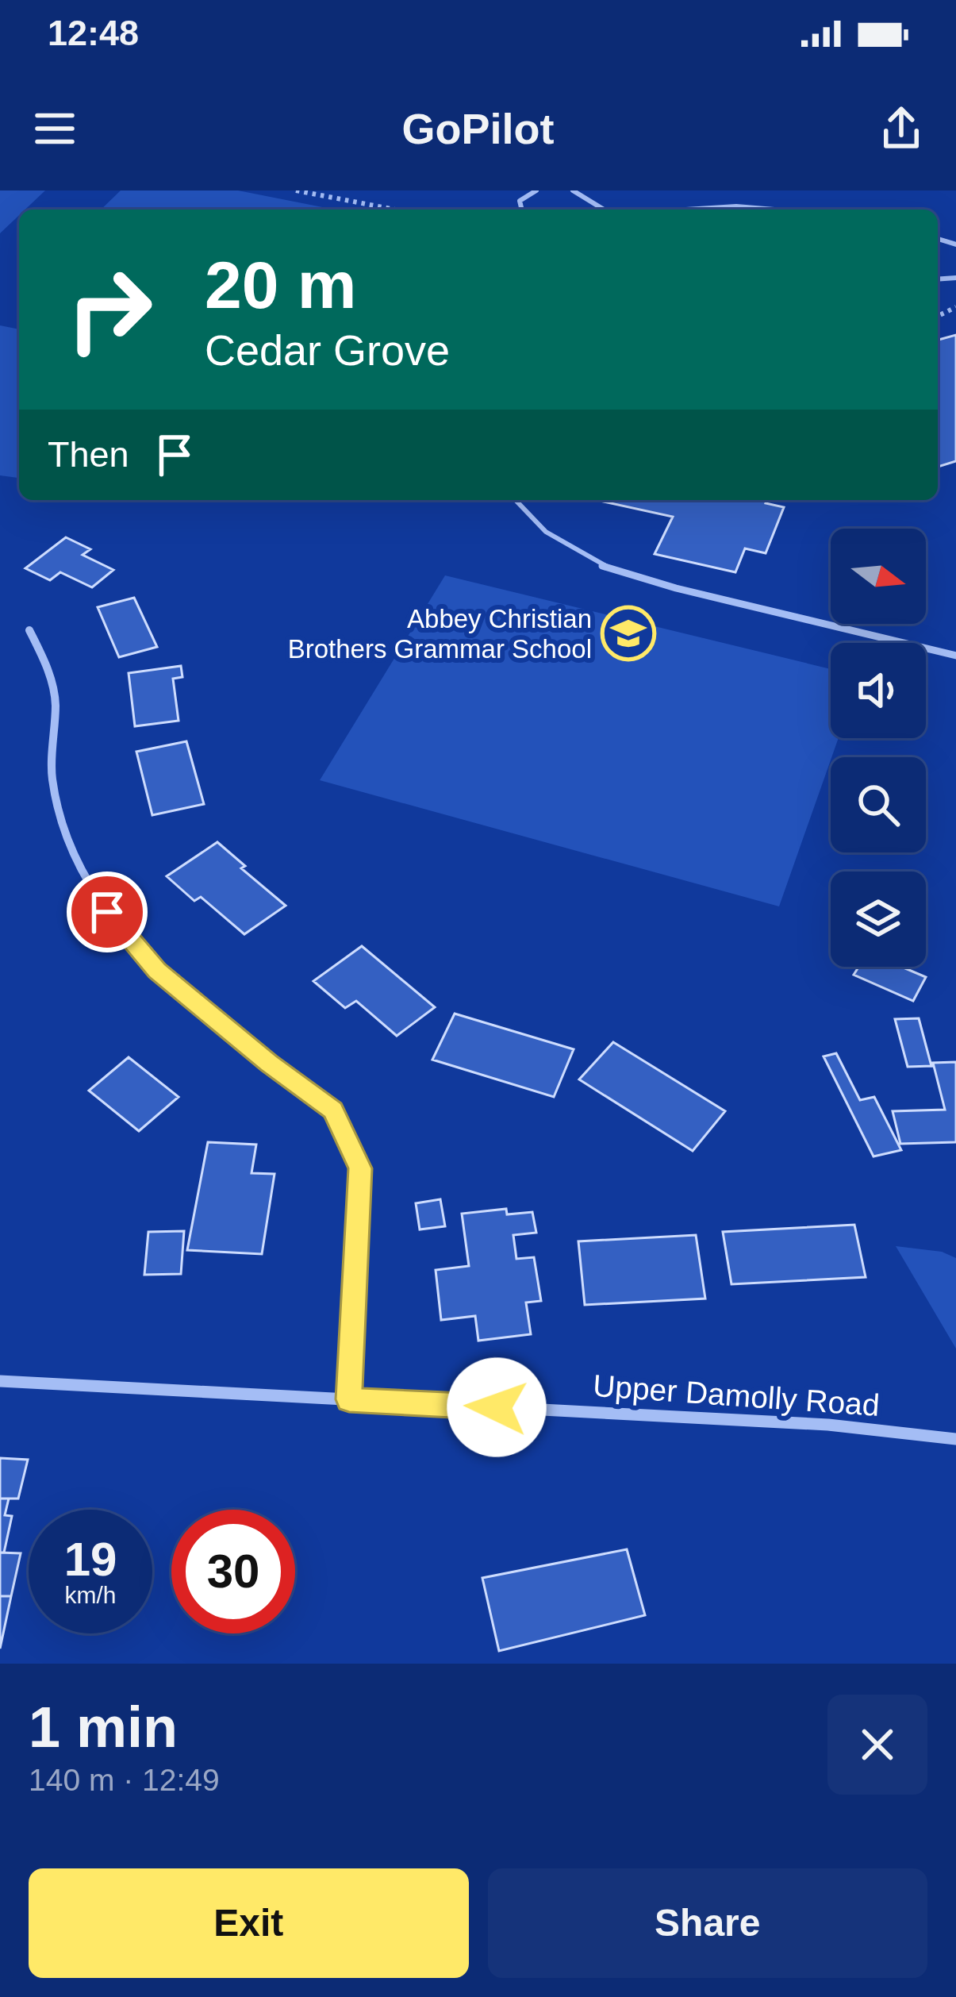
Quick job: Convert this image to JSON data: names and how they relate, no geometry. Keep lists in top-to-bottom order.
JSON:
{
  "streets": {
    "street": ["Upper Damolly Road"]
  },
  "places": {
    "school or university": ["Abbey Christian Brothers Grammar School"]
  },
  "north": "right",
  "page": {
    "status": "12:48",
    "header": "GoPilot",
    "turn": ["20 m", "Cedar Grove"],
    "then": "Then",
    "speed": "19 km/h",
    "limit": "30",
    "heading": ["1 min", "140 m · 12:49"],
    "buttons": ["Exit", "Share"]
  }
}
